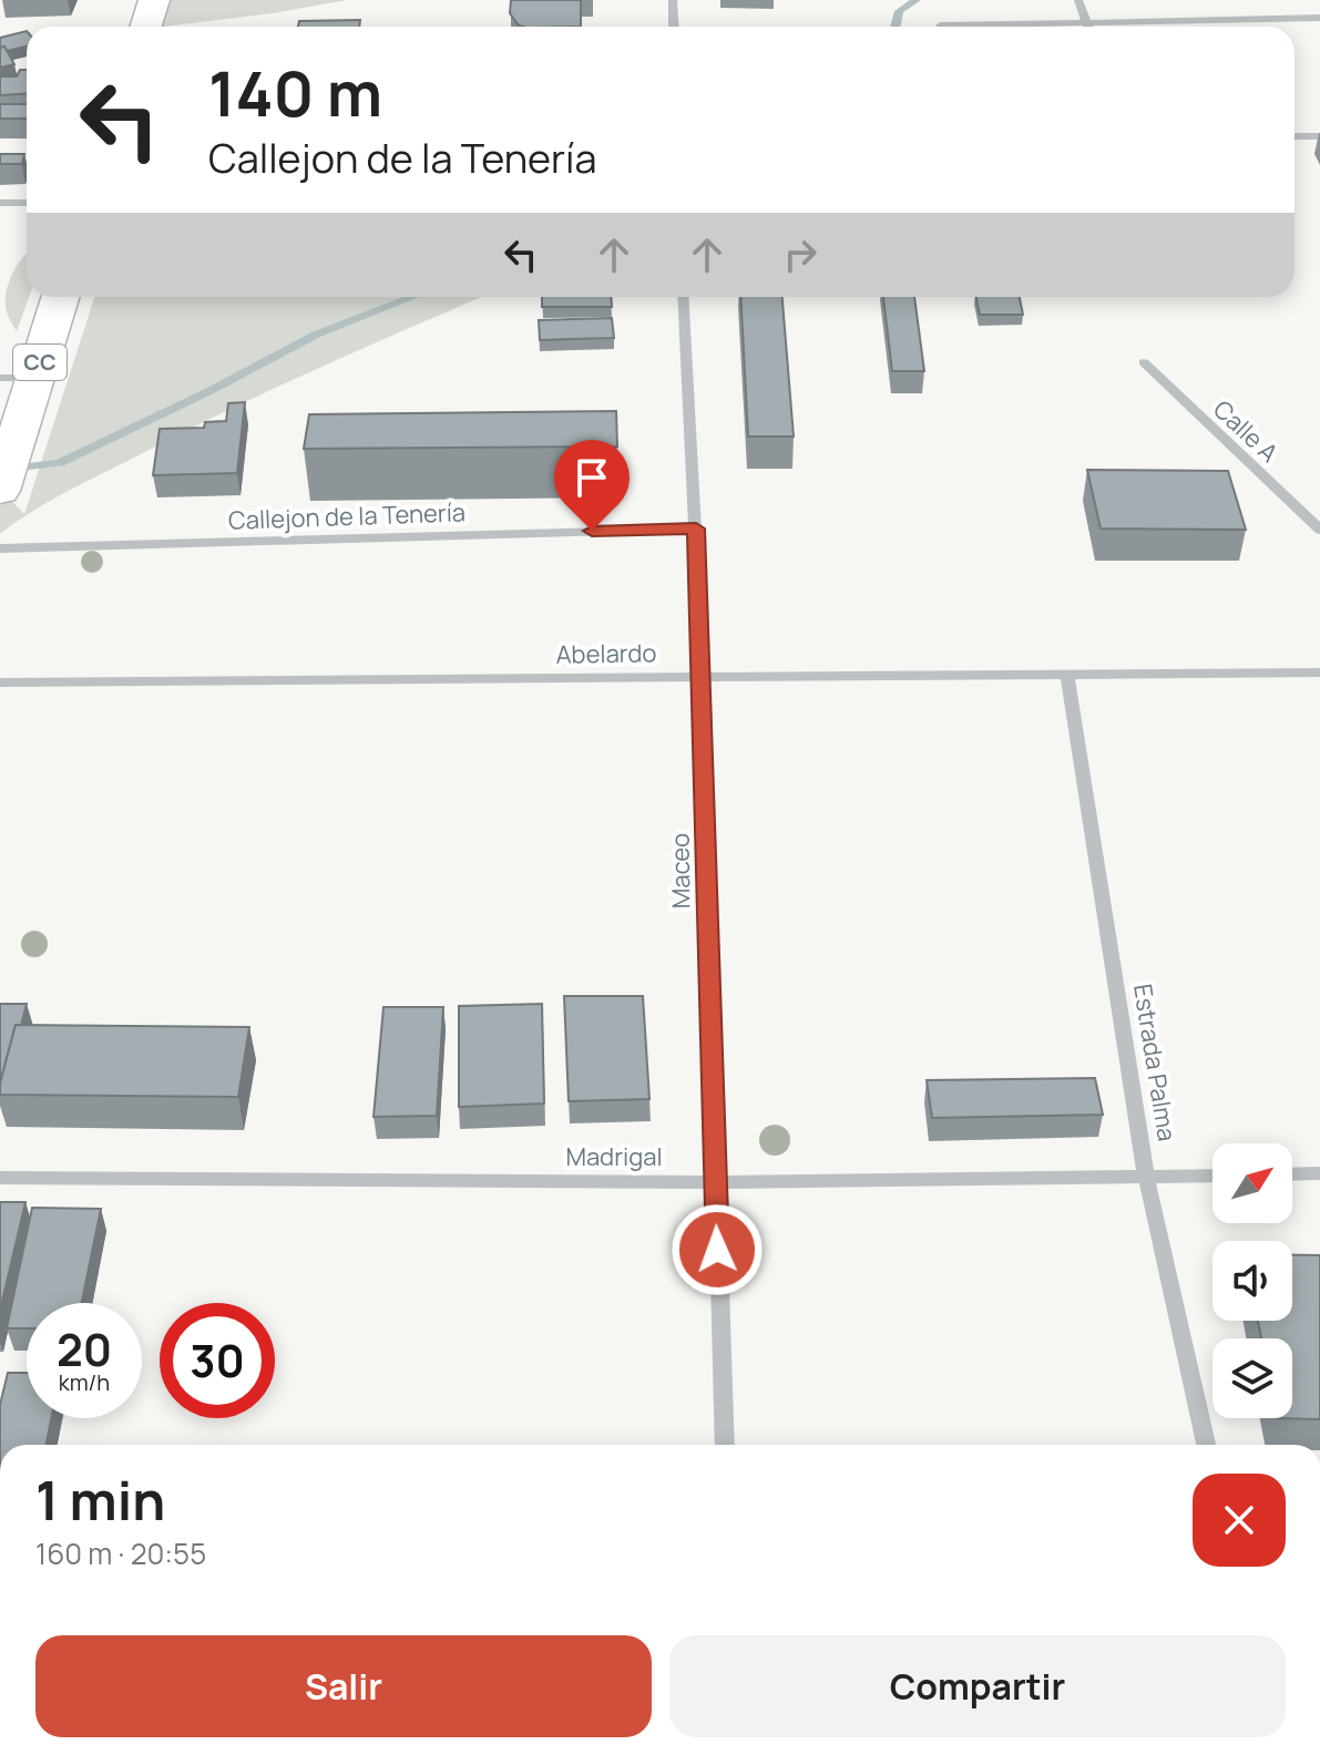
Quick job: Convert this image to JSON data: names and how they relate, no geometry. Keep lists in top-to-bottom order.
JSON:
{
  "streets": {
    "highway": ["CC"],
    "street": [
      "Calle A",
      "Callejon de la Tenería",
      "Abelardo",
      "Maceo",
      "Estrada Palma",
      "Madrigal"
    ]
  },
  "crossings": [
    ["Callejon de la Tenería", "Maceo"],
    ["Abelardo", "Maceo"],
    ["Abelardo", "Estrada Palma"],
    ["Maceo", "Madrigal"],
    ["Estrada Palma", "Madrigal"]
  ],
  "north": "top right",
  "page": {
    "turn": ["140 m", "Callejon de la Tenería"],
    "speed": "20 km/h",
    "limit": "30",
    "heading": ["1 min", "160 m · 20:55"],
    "buttons": ["Salir", "Compartir"]
  }
}
